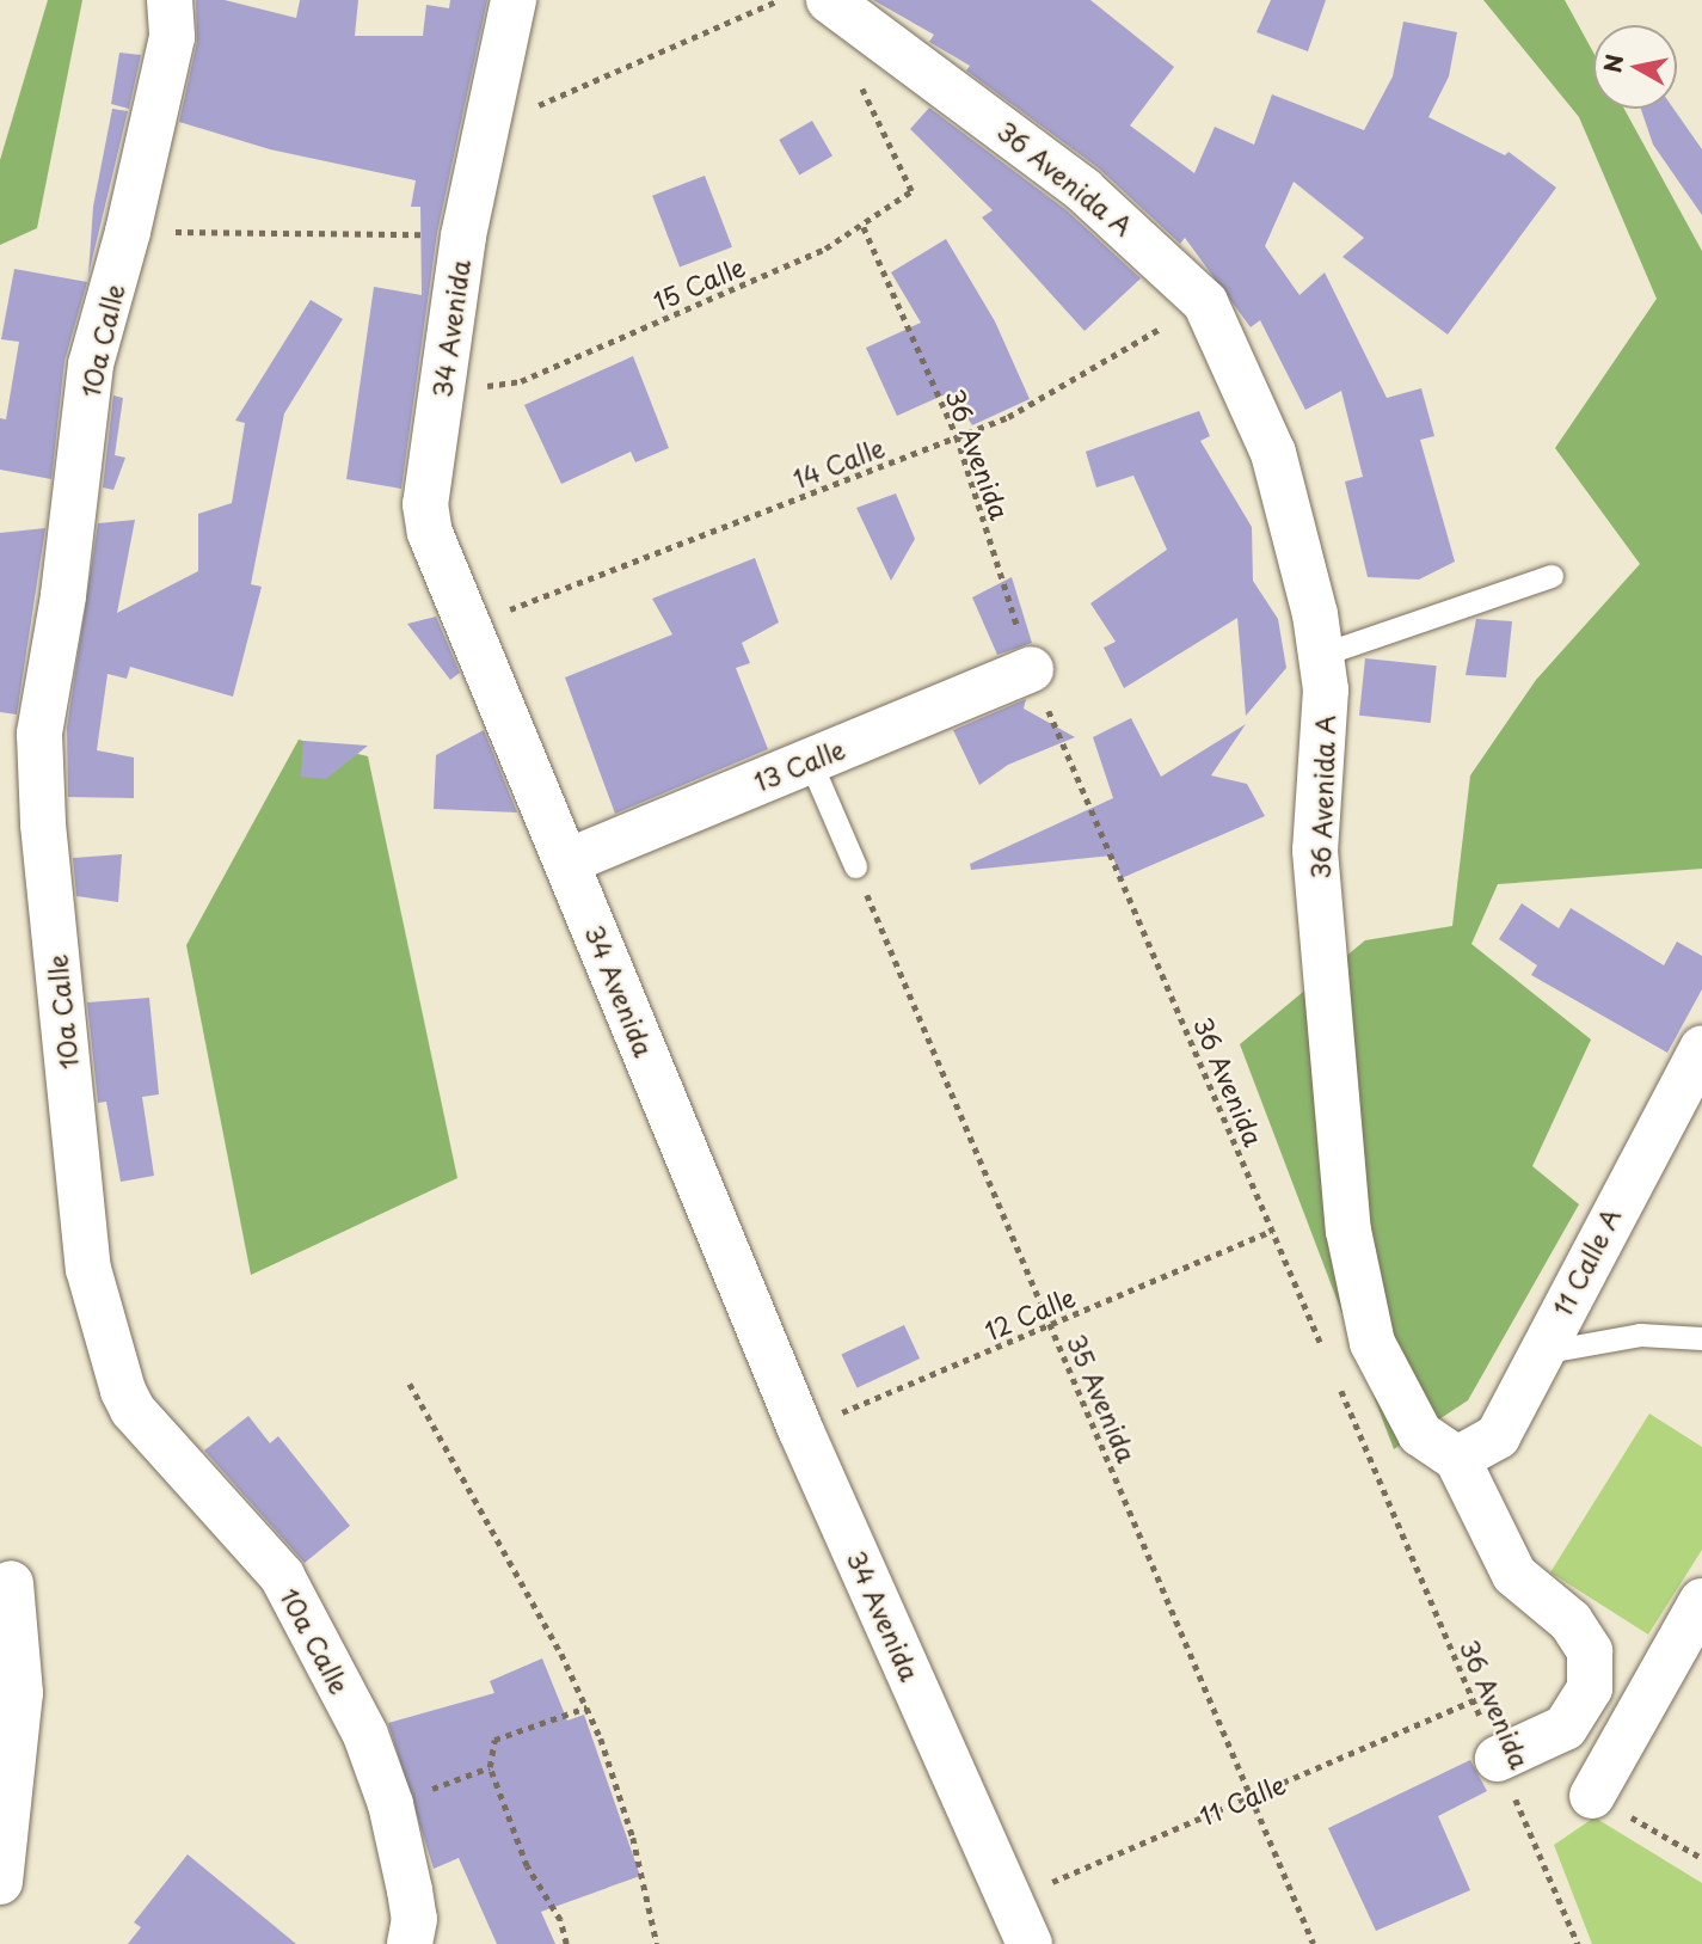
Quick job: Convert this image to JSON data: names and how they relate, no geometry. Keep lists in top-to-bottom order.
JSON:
{
  "streets": {
    "street": [
      "36 Avenida A",
      "34 Avenida",
      "10a Calle",
      "13 Calle",
      "11 Calle A"
    ],
    "path": [
      "15 Calle",
      "36 Avenida",
      "14 Calle",
      "12 Calle",
      "35 Avenida",
      "11 Calle"
    ]
  },
  "crossings": [
    ["36 Avenida A", "36 Avenida"],
    ["36 Avenida A", "14 Calle"],
    ["36 Avenida A", "11 Calle A"],
    ["15 Calle", "36 Avenida"],
    ["34 Avenida", "14 Calle"],
    ["34 Avenida", "13 Calle"],
    ["34 Avenida", "12 Calle"],
    ["34 Avenida", "11 Calle"],
    ["36 Avenida", "14 Calle"],
    ["36 Avenida", "13 Calle"],
    ["36 Avenida", "12 Calle"],
    ["36 Avenida", "11 Calle"],
    ["12 Calle", "35 Avenida"],
    ["35 Avenida", "11 Calle"]
  ],
  "north": "left"
}
